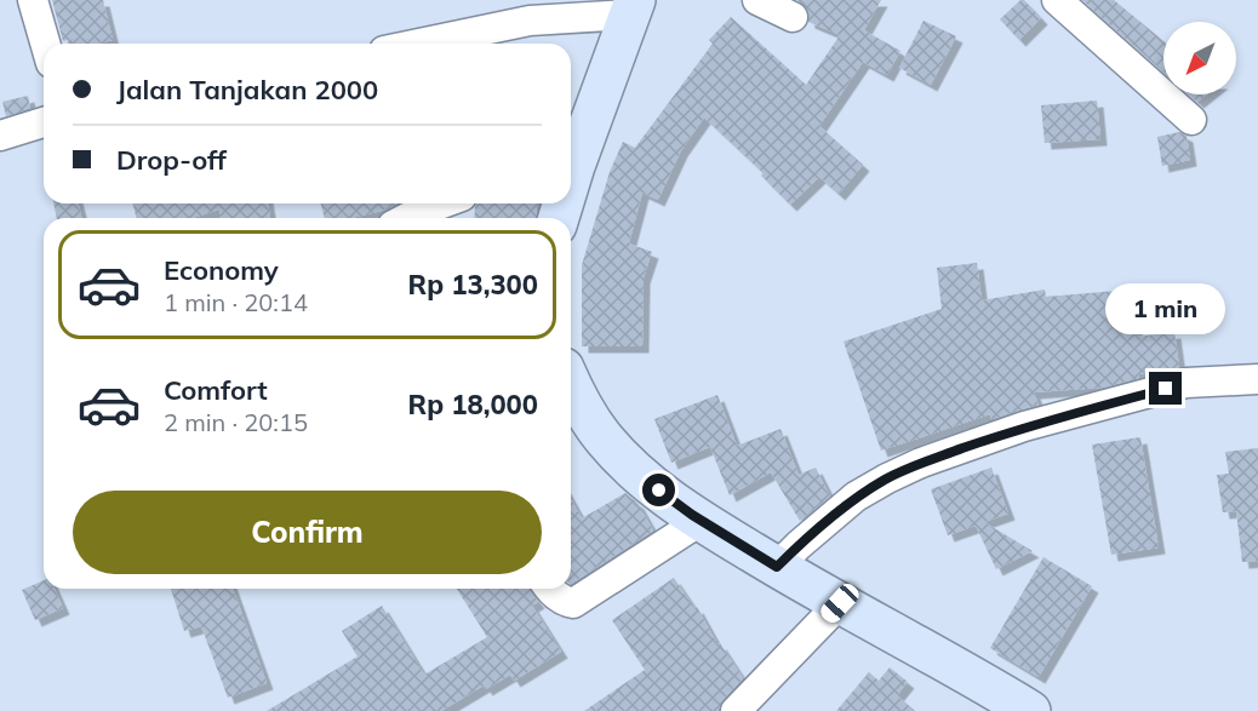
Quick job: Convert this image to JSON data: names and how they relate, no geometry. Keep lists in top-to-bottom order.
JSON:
{
  "north": "bottom left",
  "page": {
    "banner": ["Jalan Tanjakan 2000", "Drop-off"],
    "list": [
      {
        "name": "Economy",
        "note": "1 min · 20:14",
        "value": "Rp 13,300"
      },
      {
        "name": "Comfort",
        "note": "2 min · 20:15",
        "value": "Rp 18,000"
      }
    ],
    "bubble": "1 min",
    "buttons": "Confirm"
  }
}
